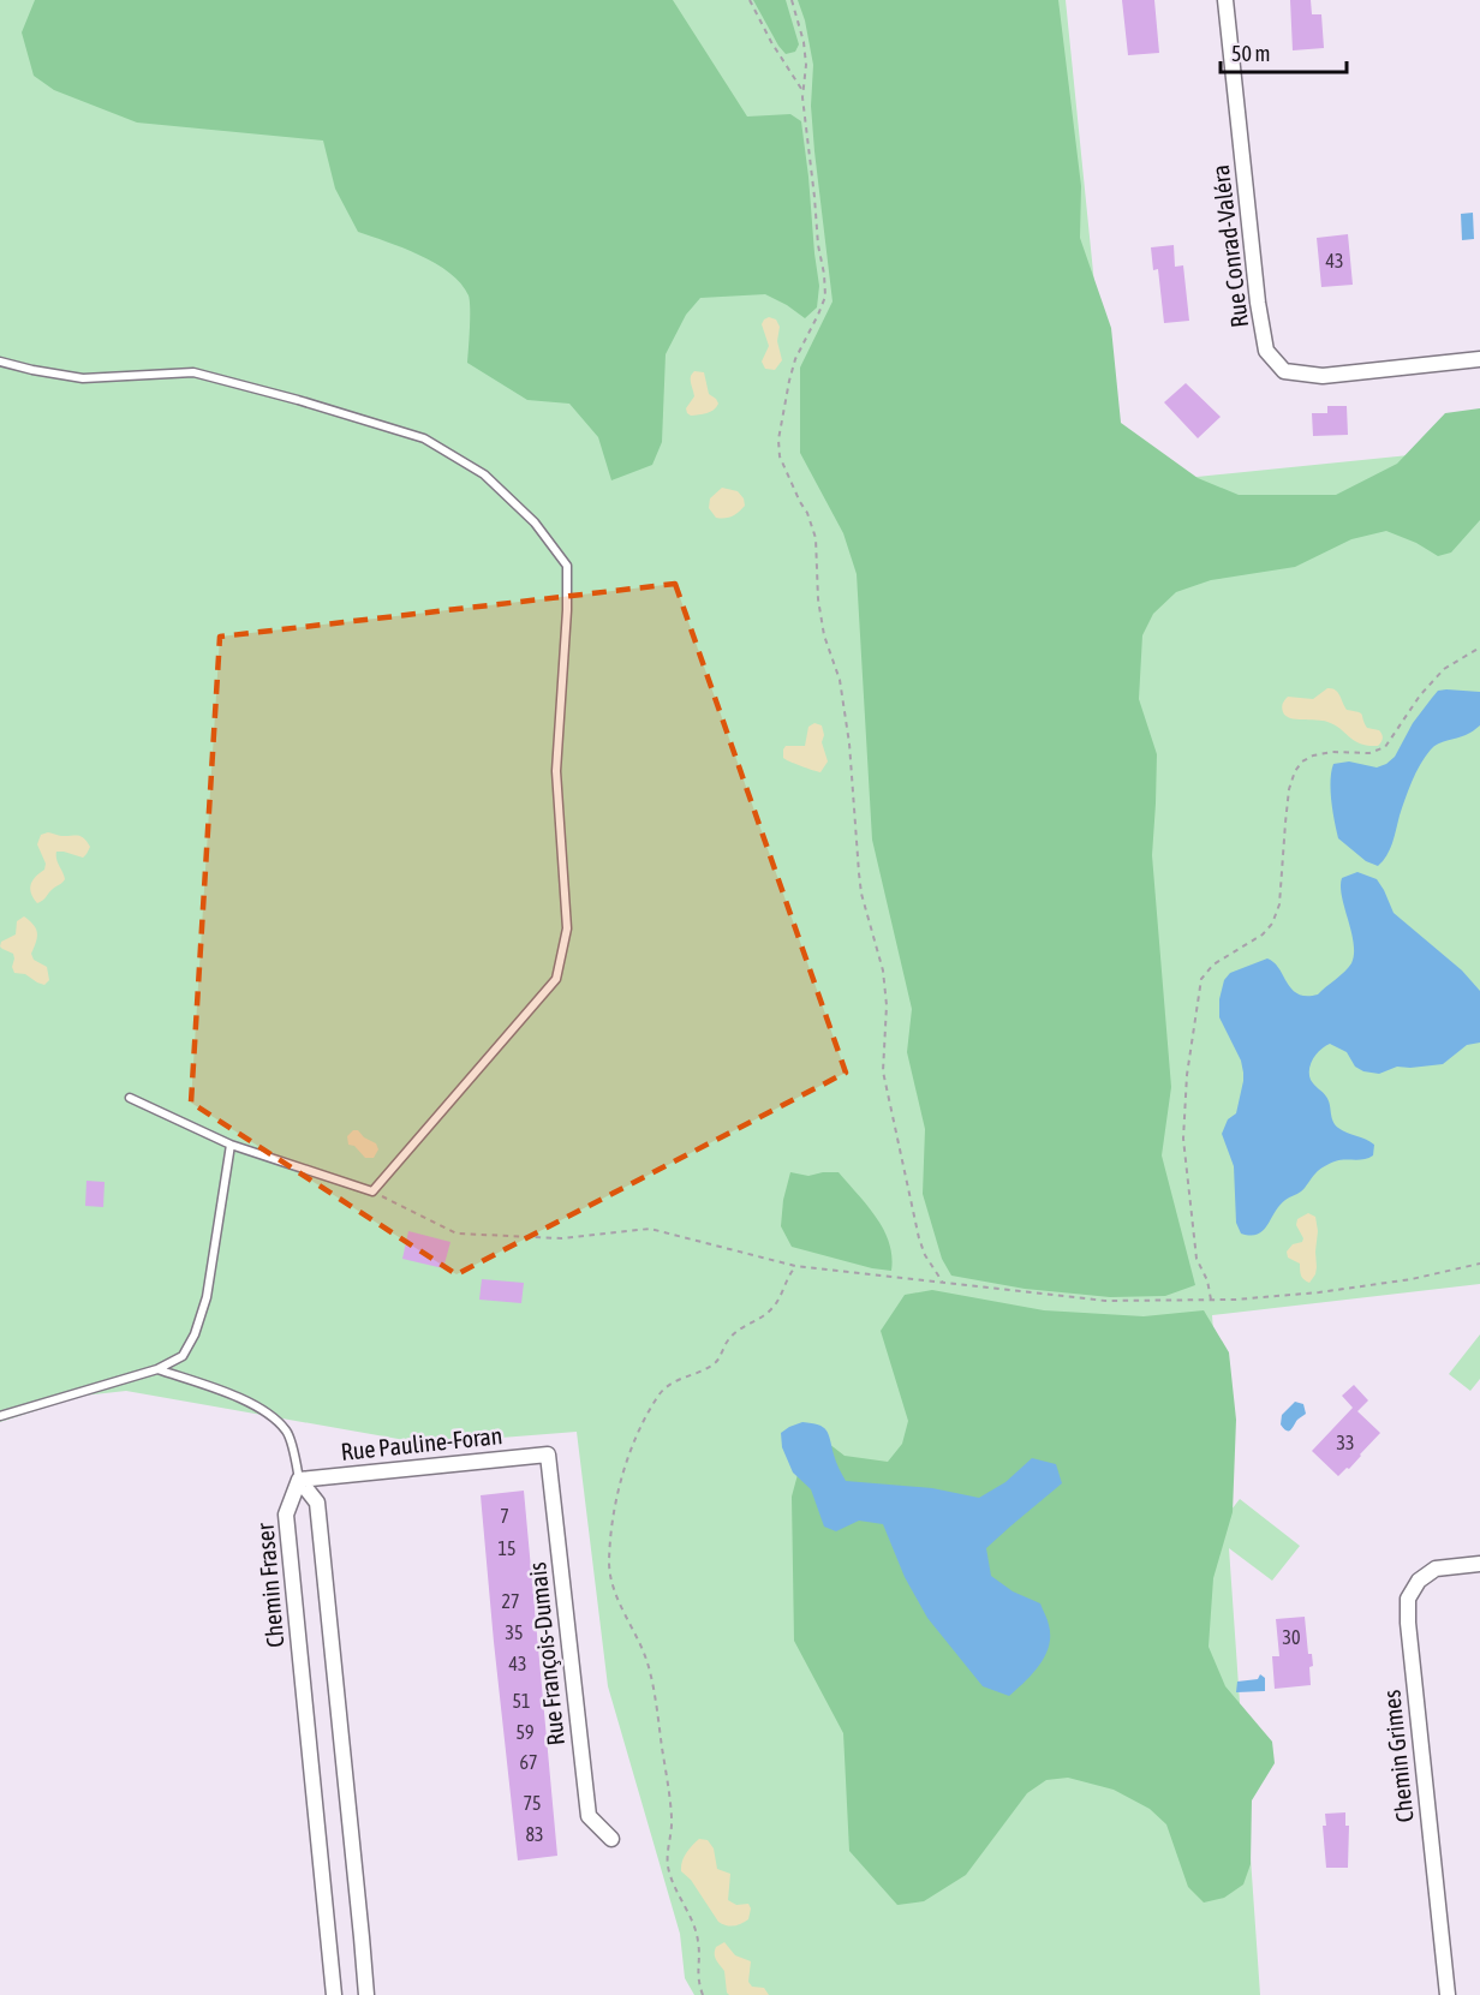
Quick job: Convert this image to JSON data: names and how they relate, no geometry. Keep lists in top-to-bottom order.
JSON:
{
  "streets": {
    "street": [
      "Rue Conrad-Valéra",
      "Rue Pauline-Foran",
      "Chemin Fraser",
      "Rue François-Dumais",
      "Chemin Grimes"
    ]
  },
  "crossings": [
    ["Rue Pauline-Foran", "Chemin Fraser"],
    ["Rue Pauline-Foran", "Rue François-Dumais"]
  ],
  "house_numbers": [
    "43",
    "33",
    "7",
    "15",
    "27",
    "35",
    "30",
    "43",
    "51",
    "59",
    "67",
    "75",
    "83"
  ],
  "scale_bar": "50 m"
}
